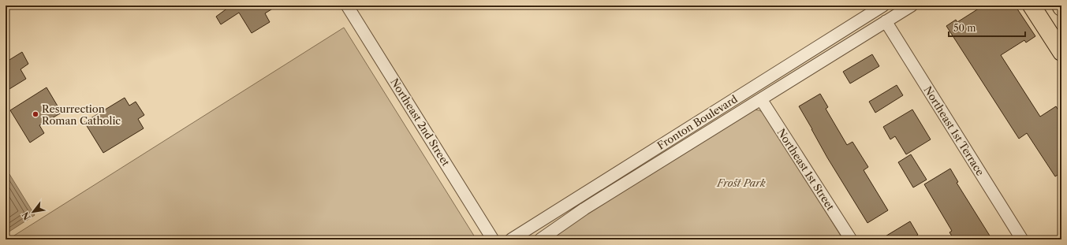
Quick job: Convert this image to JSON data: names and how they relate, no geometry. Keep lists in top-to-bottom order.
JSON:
{
  "streets": {
    "street": [
      "Northeast 2nd Street",
      "Fronton Boulevard",
      "Northeast 1st Terrace",
      "Northeast 1st Street"
    ]
  },
  "crossings": [
    ["Fronton Boulevard", "Northeast 1st Terrace"],
    ["Fronton Boulevard", "Northeast 1st Street"]
  ],
  "parks": ["Frost Park"],
  "places": ["Resurrection Roman Catholic"],
  "scale_bar": "50 m",
  "north": "bottom left"
}
